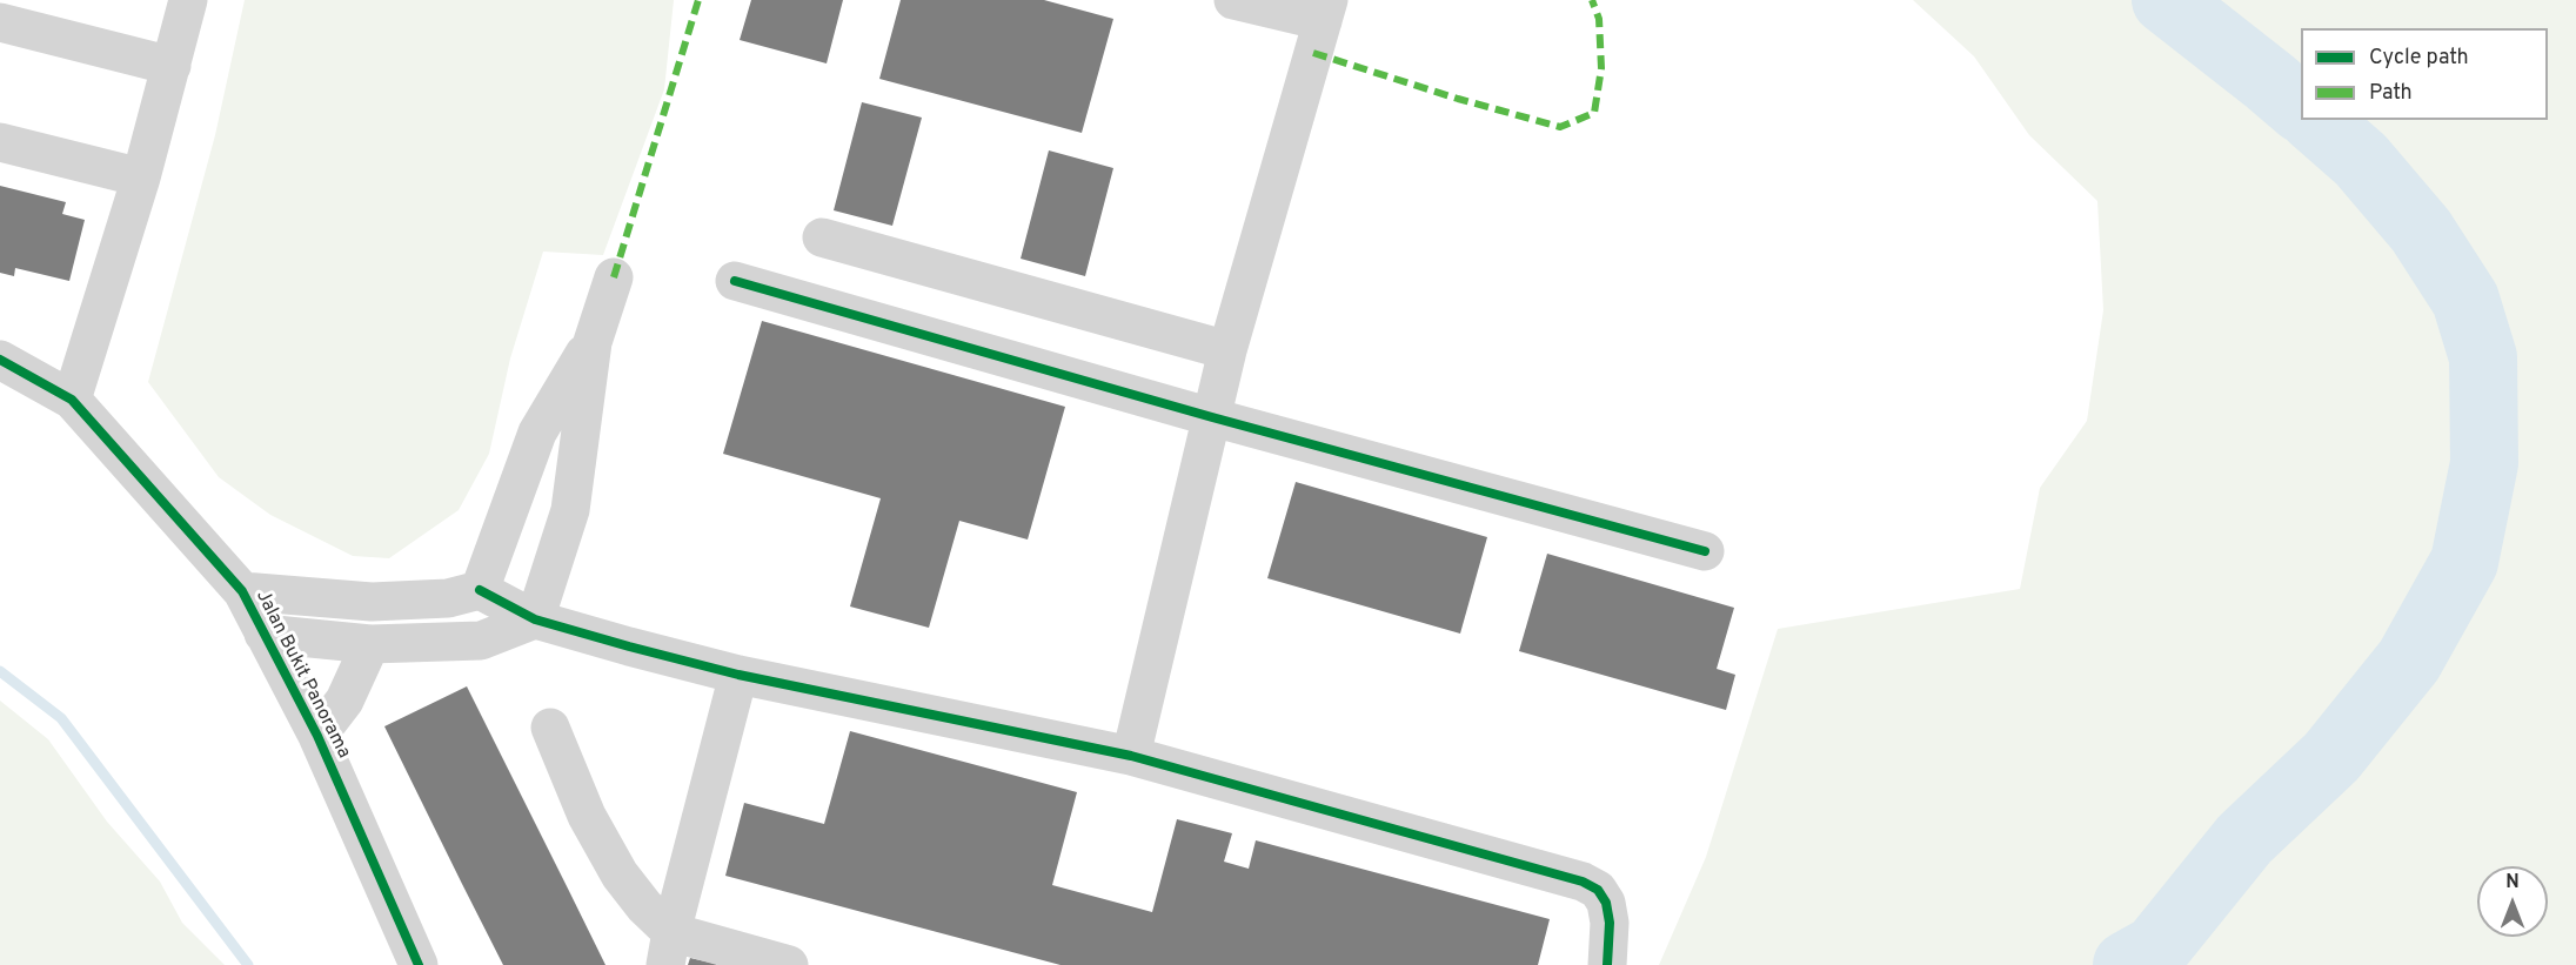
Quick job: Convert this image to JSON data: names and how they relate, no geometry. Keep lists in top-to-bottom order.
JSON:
{
  "streets": {
    "street": ["Jalan Bukit Panorama"]
  },
  "legend": ["Cycle path", "Path"],
  "north": "top"
}
